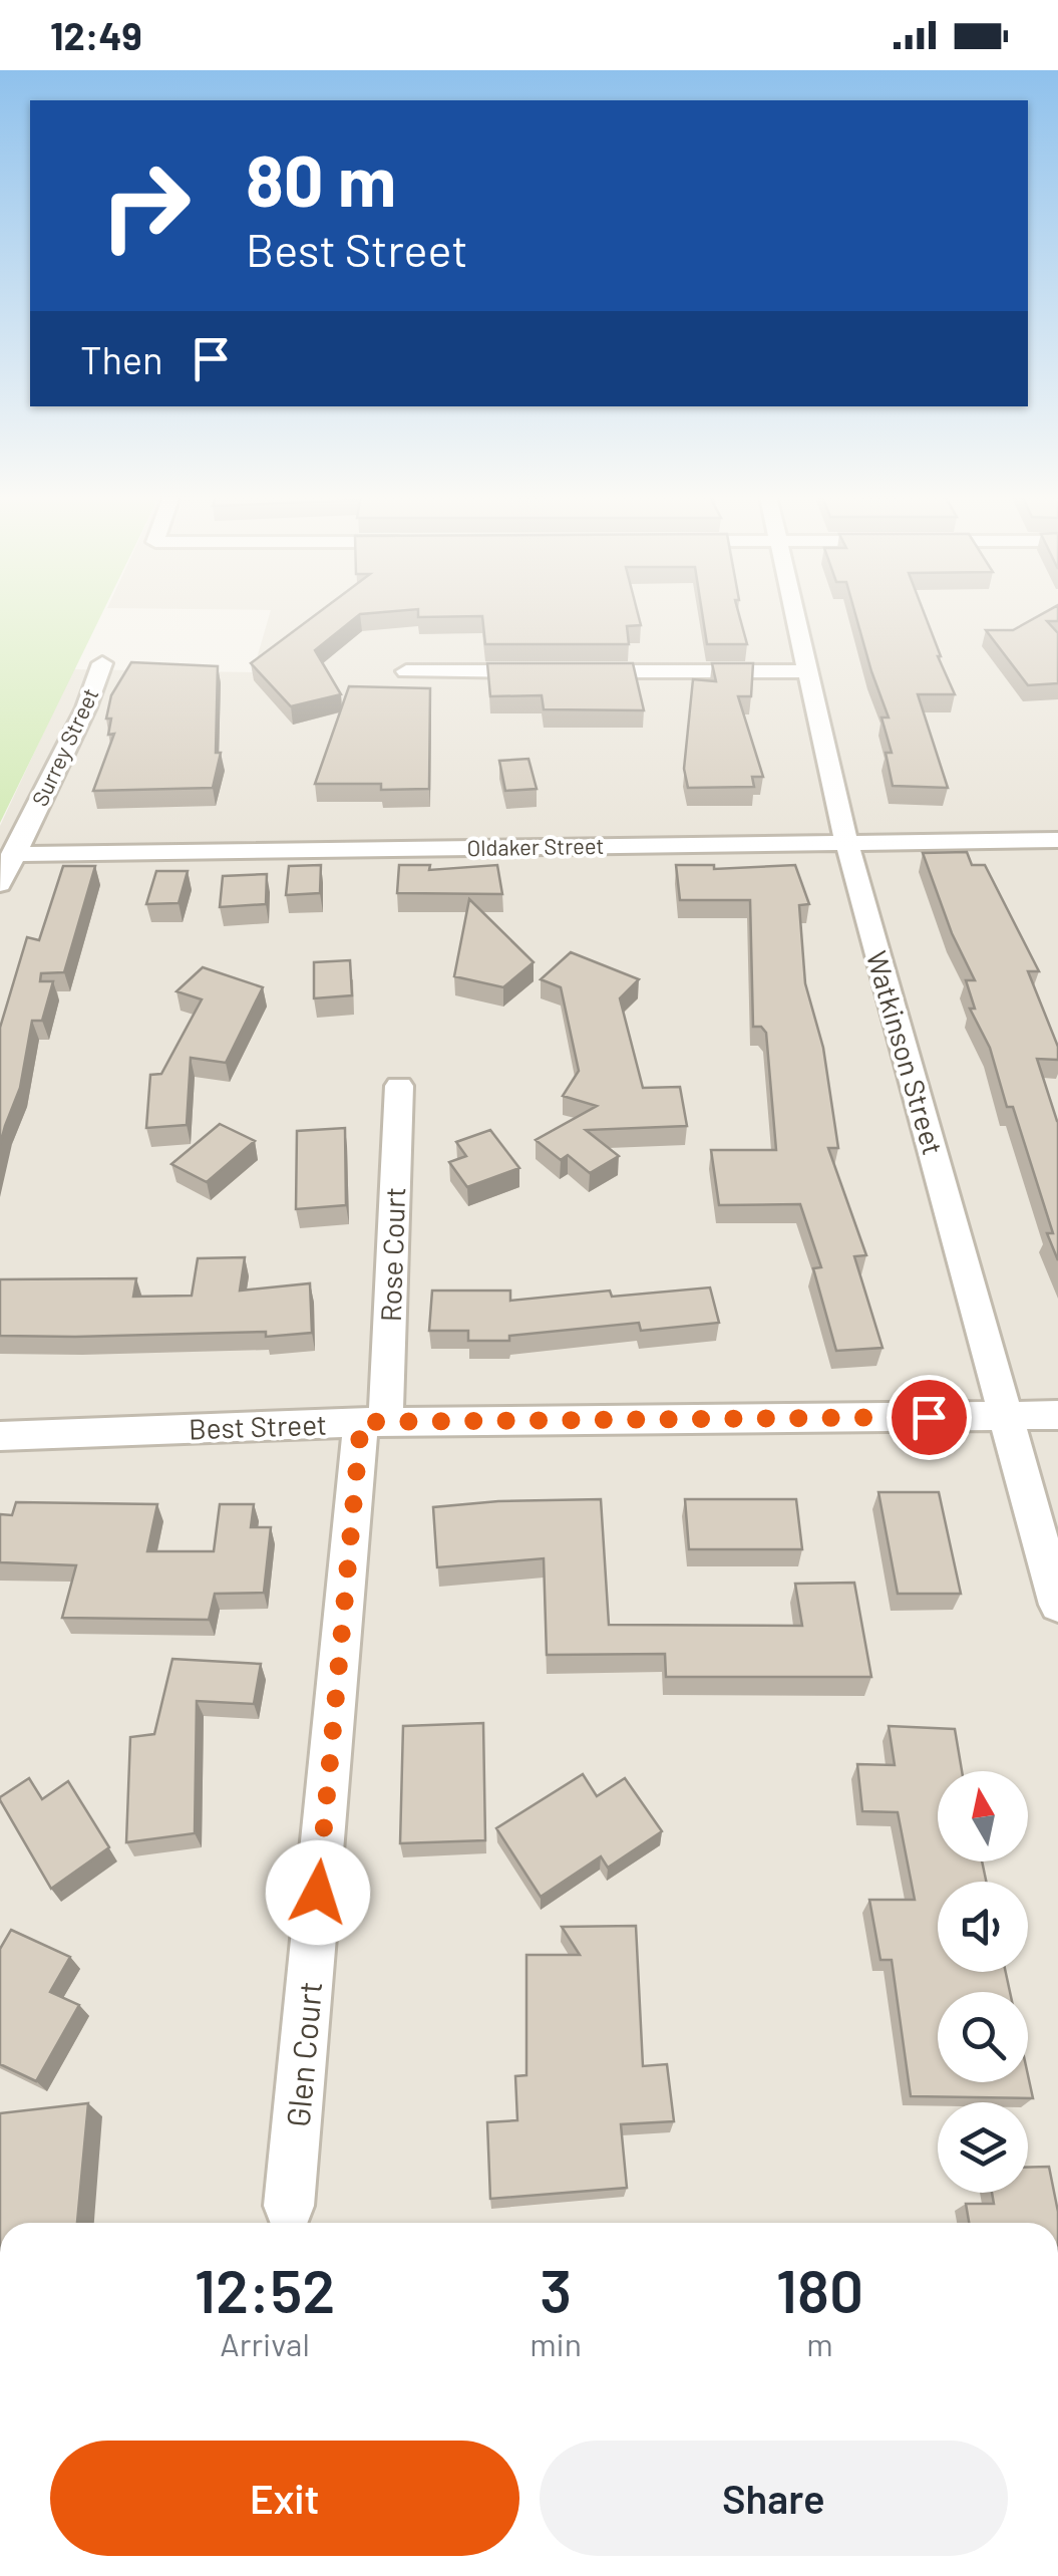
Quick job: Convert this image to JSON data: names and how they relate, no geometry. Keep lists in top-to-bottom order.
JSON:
{
  "streets": {
    "street": [
      "Surrey Street",
      "Oldaker Street",
      "Watkinson Street",
      "Rose Court",
      "Best Street",
      "Glen Court"
    ]
  },
  "crossings": [
    ["Surrey Street", "Oldaker Street"],
    ["Oldaker Street", "Watkinson Street"],
    ["Watkinson Street", "Best Street"],
    ["Rose Court", "Best Street"],
    ["Rose Court", "Glen Court"],
    ["Best Street", "Glen Court"]
  ],
  "north": "top",
  "page": {
    "status": "12:49",
    "turn": ["80 m", "Best Street"],
    "then": "Then",
    "eta": [
      "12:52",
      "Arrival",
      "3",
      "min",
      "180",
      "m"
    ],
    "buttons": ["Exit", "Share"]
  }
}
